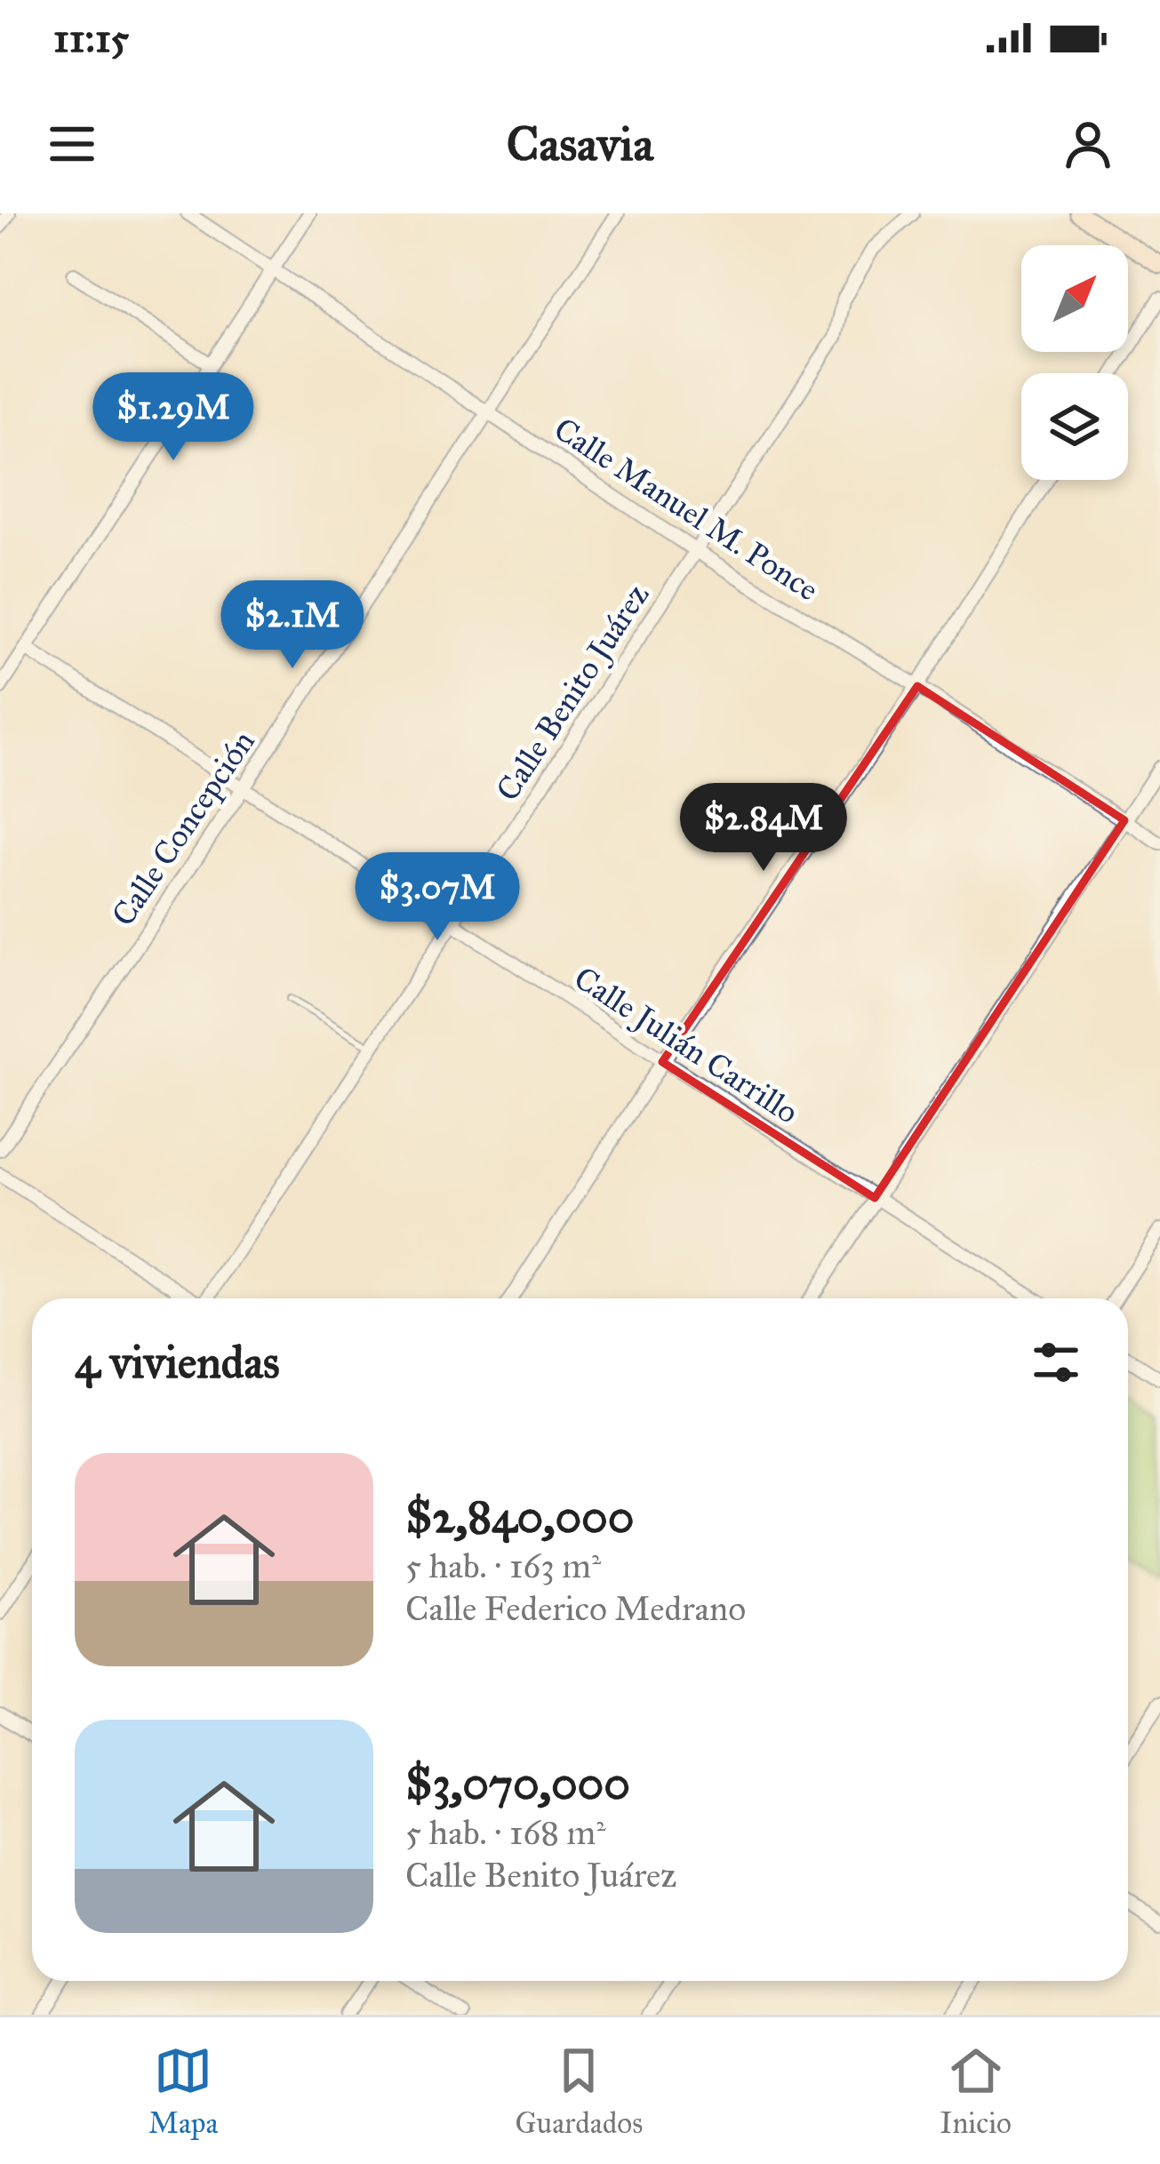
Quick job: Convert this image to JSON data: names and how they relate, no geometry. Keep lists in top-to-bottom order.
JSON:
{
  "streets": {
    "street": [
      "Calle Manuel M. Ponce",
      "Calle Benito Juárez",
      "Calle Concepción",
      "Calle Julián Carrillo"
    ]
  },
  "crossings": [
    ["Calle Manuel M. Ponce", "Calle Benito Juárez"],
    ["Calle Manuel M. Ponce", "Calle Concepción"],
    ["Calle Benito Juárez", "Calle Julián Carrillo"],
    ["Calle Concepción", "Calle Julián Carrillo"]
  ],
  "north": "top right",
  "page": {
    "status": "11:15",
    "header": "Casavia",
    "price": [
      "$1.29M",
      "$2.1M",
      "$2.84M",
      "$3.07M"
    ],
    "heading": "4 viviendas",
    "list": [
      {
        "name": "$2,840,000",
        "note": "5 hab. · 163 m² · Calle Federico Medrano"
      },
      {
        "name": "$3,070,000",
        "note": "5 hab. · 168 m² · Calle Benito Juárez"
      }
    ],
    "tabs": ["Mapa", "Guardados", "Inicio"]
  }
}
